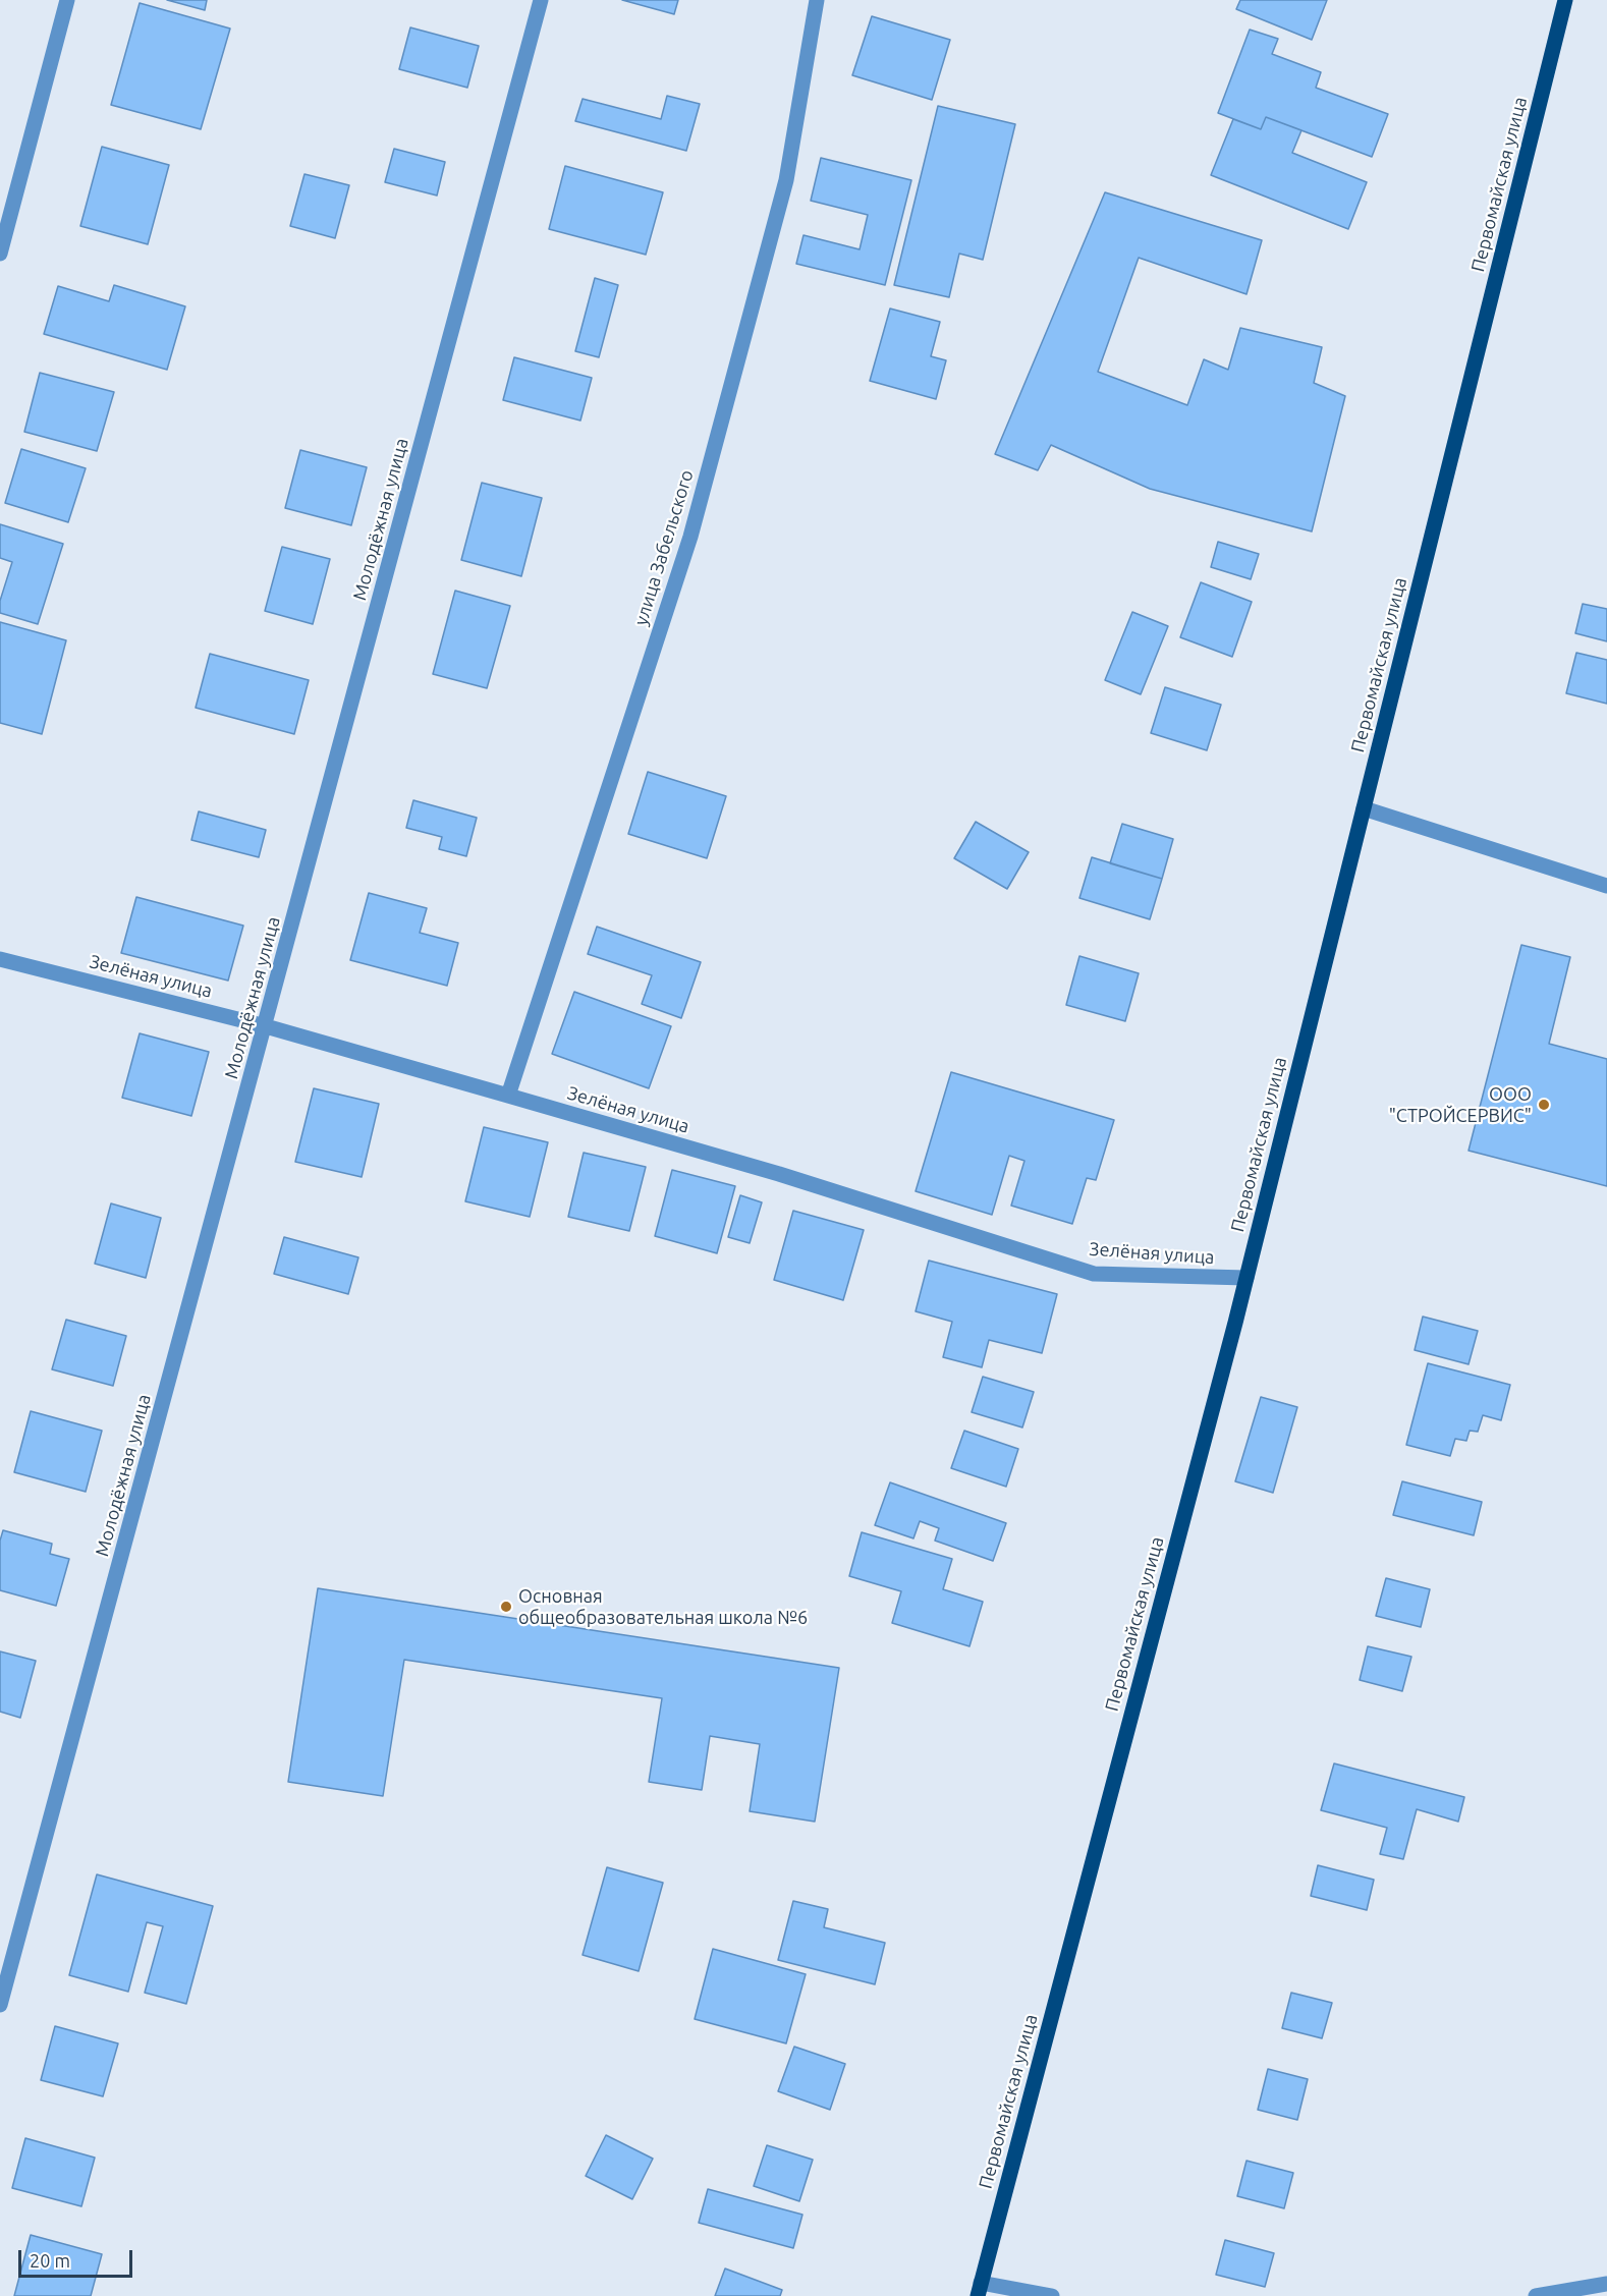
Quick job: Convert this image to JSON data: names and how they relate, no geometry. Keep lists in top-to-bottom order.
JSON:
{
  "streets": {
    "main road": ["Первомайская улица"],
    "street": ["Молодёжная улица", "улица Забельского", "Зелёная улица"]
  },
  "crossings": [
    ["Первомайская улица", "Зелёная улица"],
    ["Молодёжная улица", "Зелёная улица"],
    ["улица Забельского", "Зелёная улица"]
  ],
  "places": ["ООО \"СТРОЙСЕРВИС\"", "Основная общеобразовательная школа №6"],
  "scale_bar": "20 m"
}
